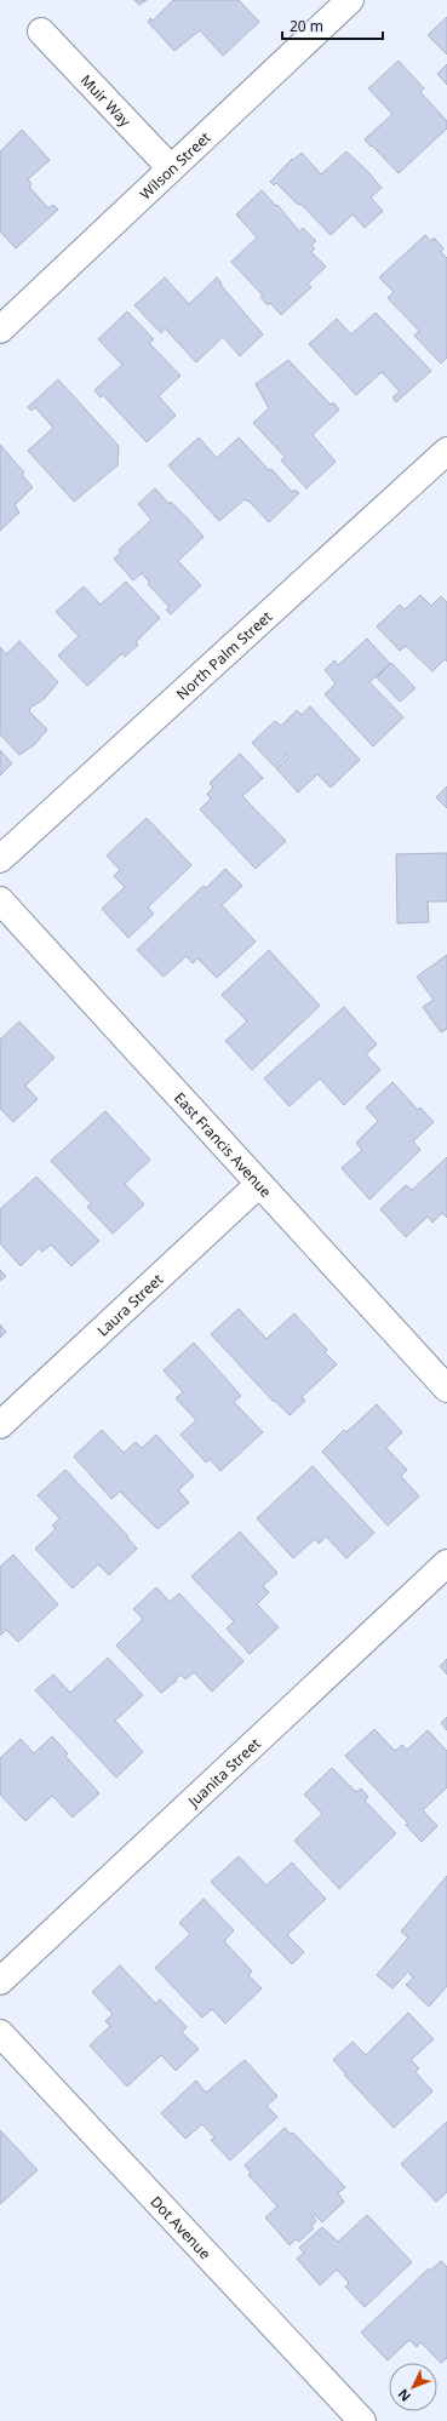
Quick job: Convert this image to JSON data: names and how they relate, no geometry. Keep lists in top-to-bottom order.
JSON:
{
  "streets": {
    "street": [
      "Muir Way",
      "Wilson Street",
      "North Palm Street",
      "East Francis Avenue",
      "Laura Street",
      "Juanita Street",
      "Dot Avenue"
    ]
  },
  "crossings": [
    ["Muir Way", "Wilson Street"],
    ["East Francis Avenue", "Laura Street"]
  ],
  "scale_bar": "20 m",
  "north": "bottom left"
}
